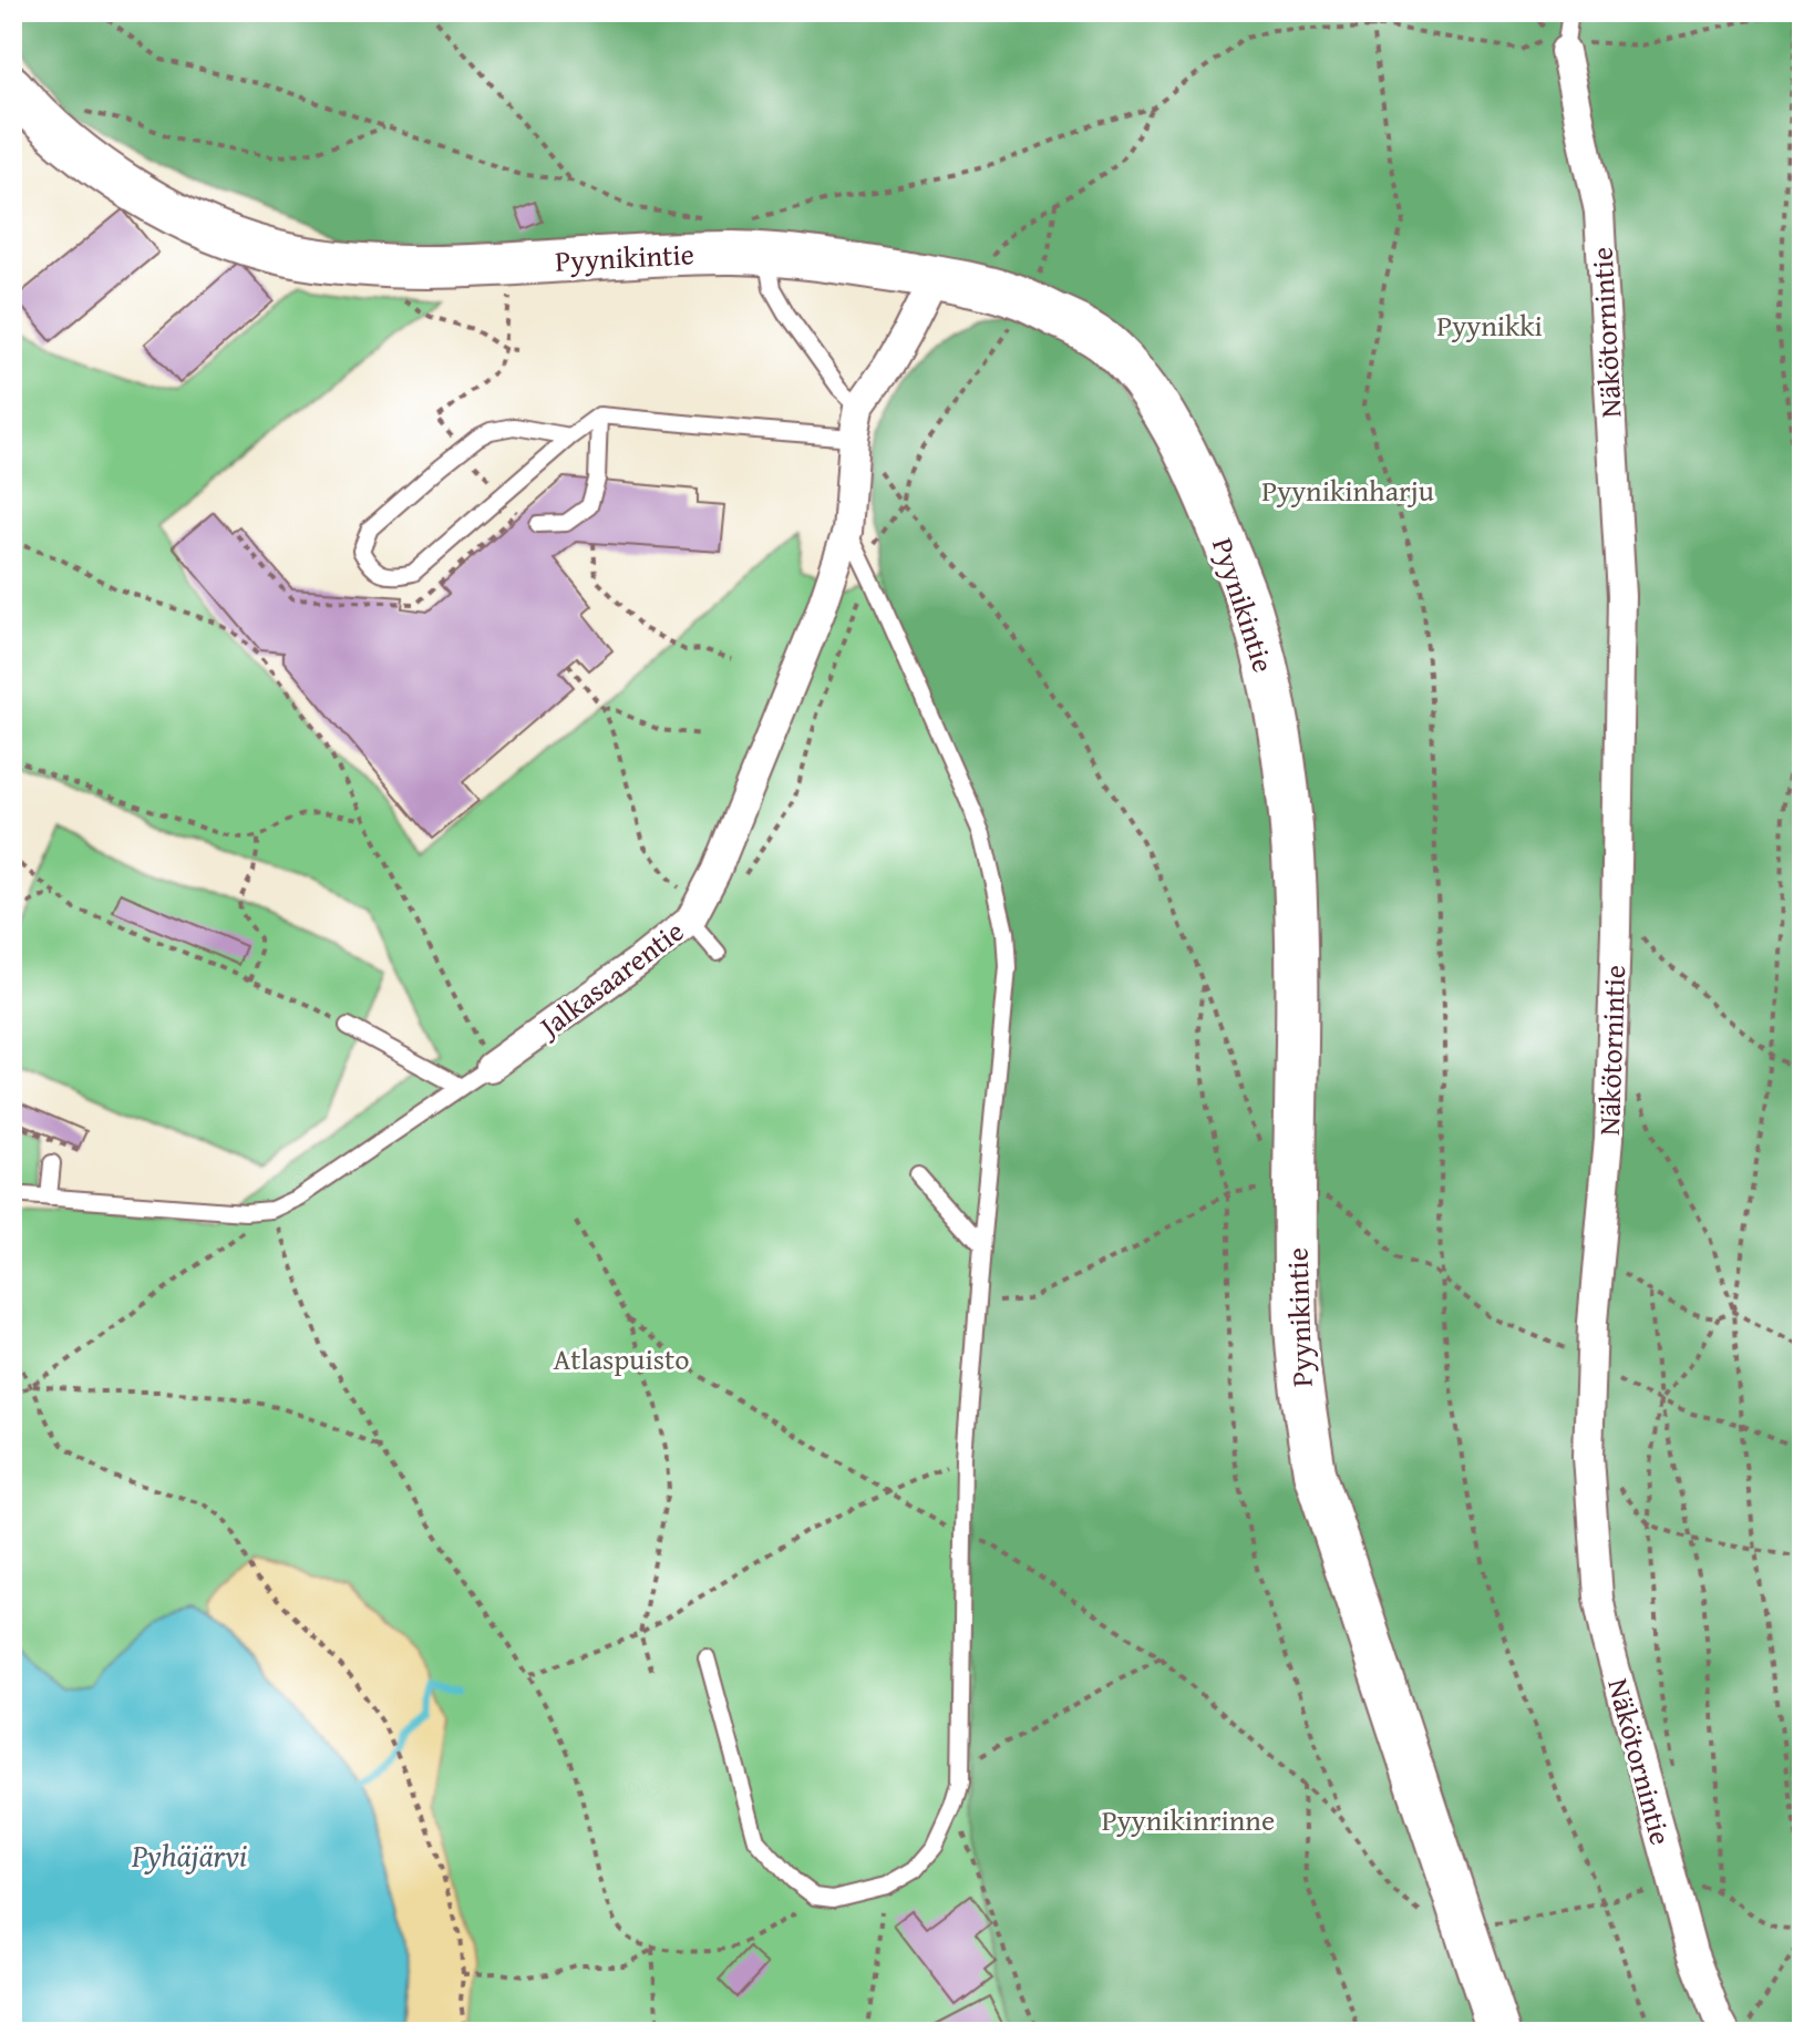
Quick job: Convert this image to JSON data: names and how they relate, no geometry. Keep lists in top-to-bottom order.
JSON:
{
  "streets": {
    "street": ["Pyynikintie", "Näkötornintie", "Jalkasaarentie"]
  },
  "crossings": [
    ["Pyynikintie", "Jalkasaarentie"]
  ],
  "water": ["Pyhäjärvi"],
  "parks": [
    "Pyynikki",
    "Pyynikinharju",
    "Atlaspuisto",
    "Pyynikinrinne"
  ]
}
